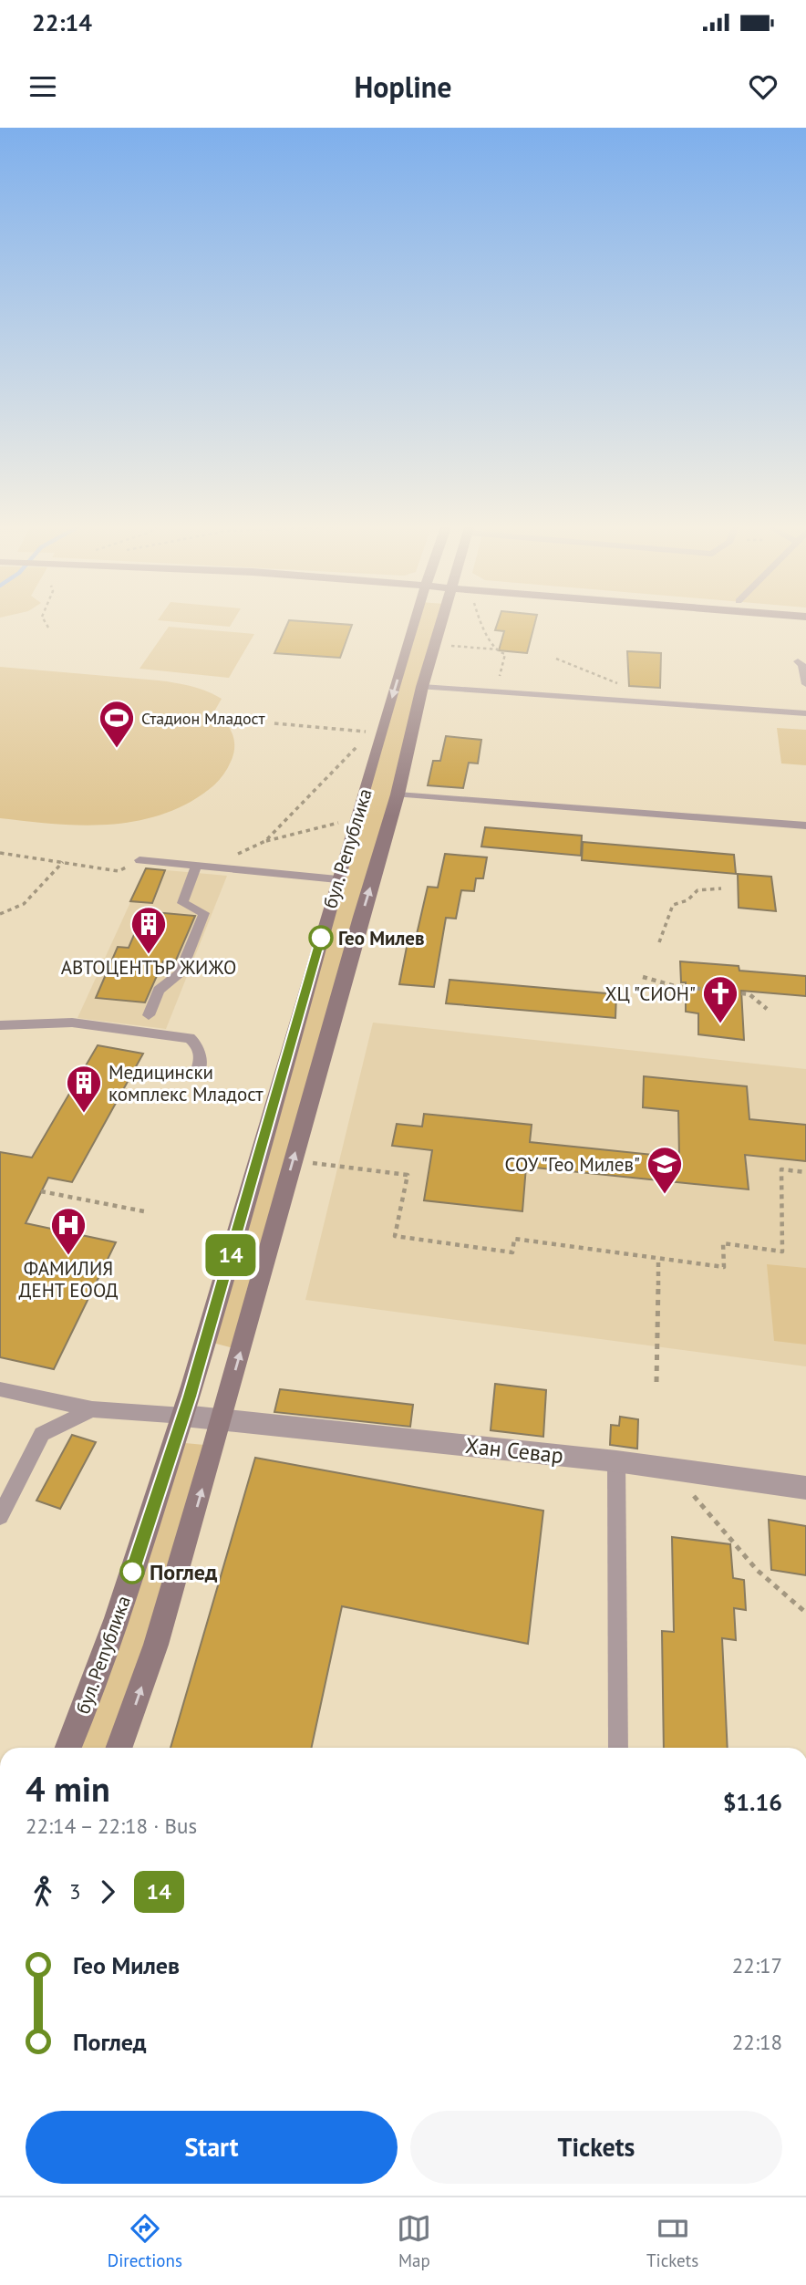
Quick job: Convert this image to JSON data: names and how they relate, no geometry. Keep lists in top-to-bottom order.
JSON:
{
  "streets": {
    "street": ["бул. Република", "Хан Севар"]
  },
  "crossings": [
    ["бул. Република", "Хан Севар"]
  ],
  "places": {
    "sports": ["Стадион Младост"],
    "other": ["Гео Милев", "Поглед"],
    "building": ["АВТОЦЕНТЪР ЖИЖО", "Медицински комплекс Младост"],
    "church": ["ХЦ \"СИОН\""],
    "school or university": ["СОУ \"Гео Милев\""],
    "hospital": ["ФАМИЛИЯ ДЕНТ ЕООД"]
  },
  "lines": ["bus line 14"],
  "page": {
    "status": "22:14",
    "header": "Hopline",
    "on_map": "14",
    "heading": ["4 min", "22:14 – 22:18 · Bus", "$1.16"],
    "legs": ["3", "14"],
    "list": [
      {
        "name": "Гео Милев",
        "value": "22:17"
      },
      {
        "name": "Поглед",
        "value": "22:18"
      }
    ],
    "buttons": ["Start", "Tickets"],
    "tabs": ["Directions", "Map", "Tickets"]
  }
}
